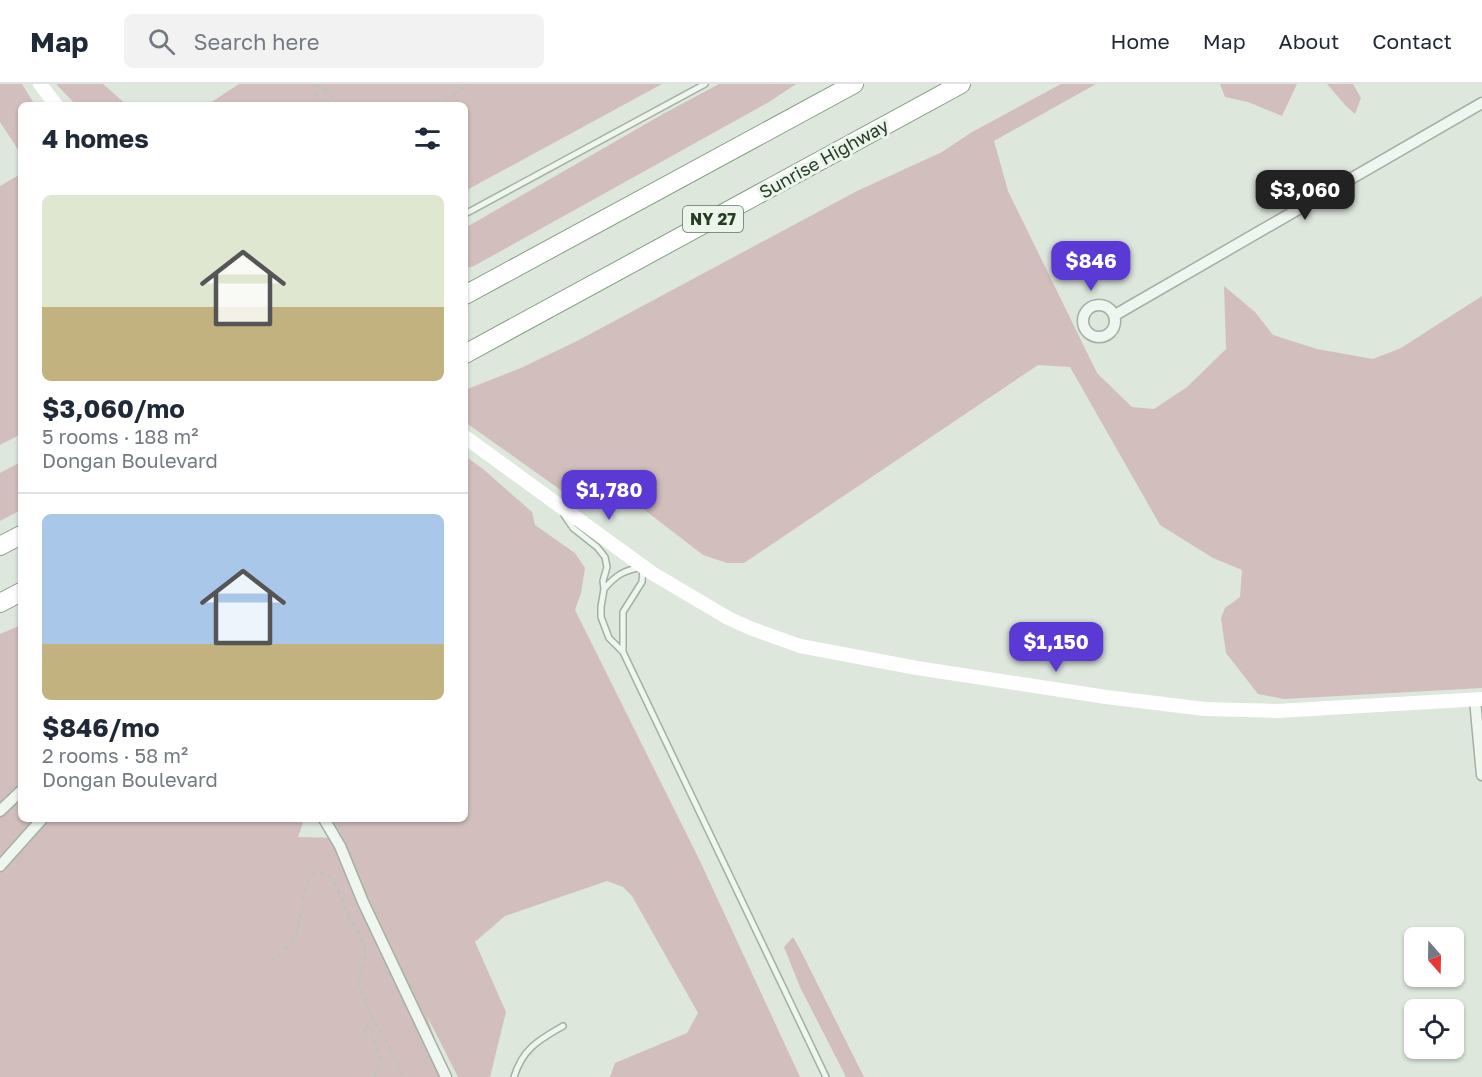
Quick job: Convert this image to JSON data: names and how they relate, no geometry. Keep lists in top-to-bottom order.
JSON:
{
  "streets": {
    "highway": ["Sunrise Highway", "NY 27"]
  },
  "north": "bottom",
  "page": {
    "header": "Map",
    "search": "Search here",
    "nav": [
      "Home",
      "Map",
      "About",
      "Contact"
    ],
    "heading": "4 homes",
    "price": [
      "$3,060",
      "$846",
      "$1,780",
      "$1,150"
    ],
    "list": [
      {
        "name": "$3,060/mo",
        "note": "5 rooms · 188 m² · Dongan Boulevard"
      },
      {
        "name": "$846/mo",
        "note": "2 rooms · 58 m² · Dongan Boulevard"
      }
    ]
  }
}
